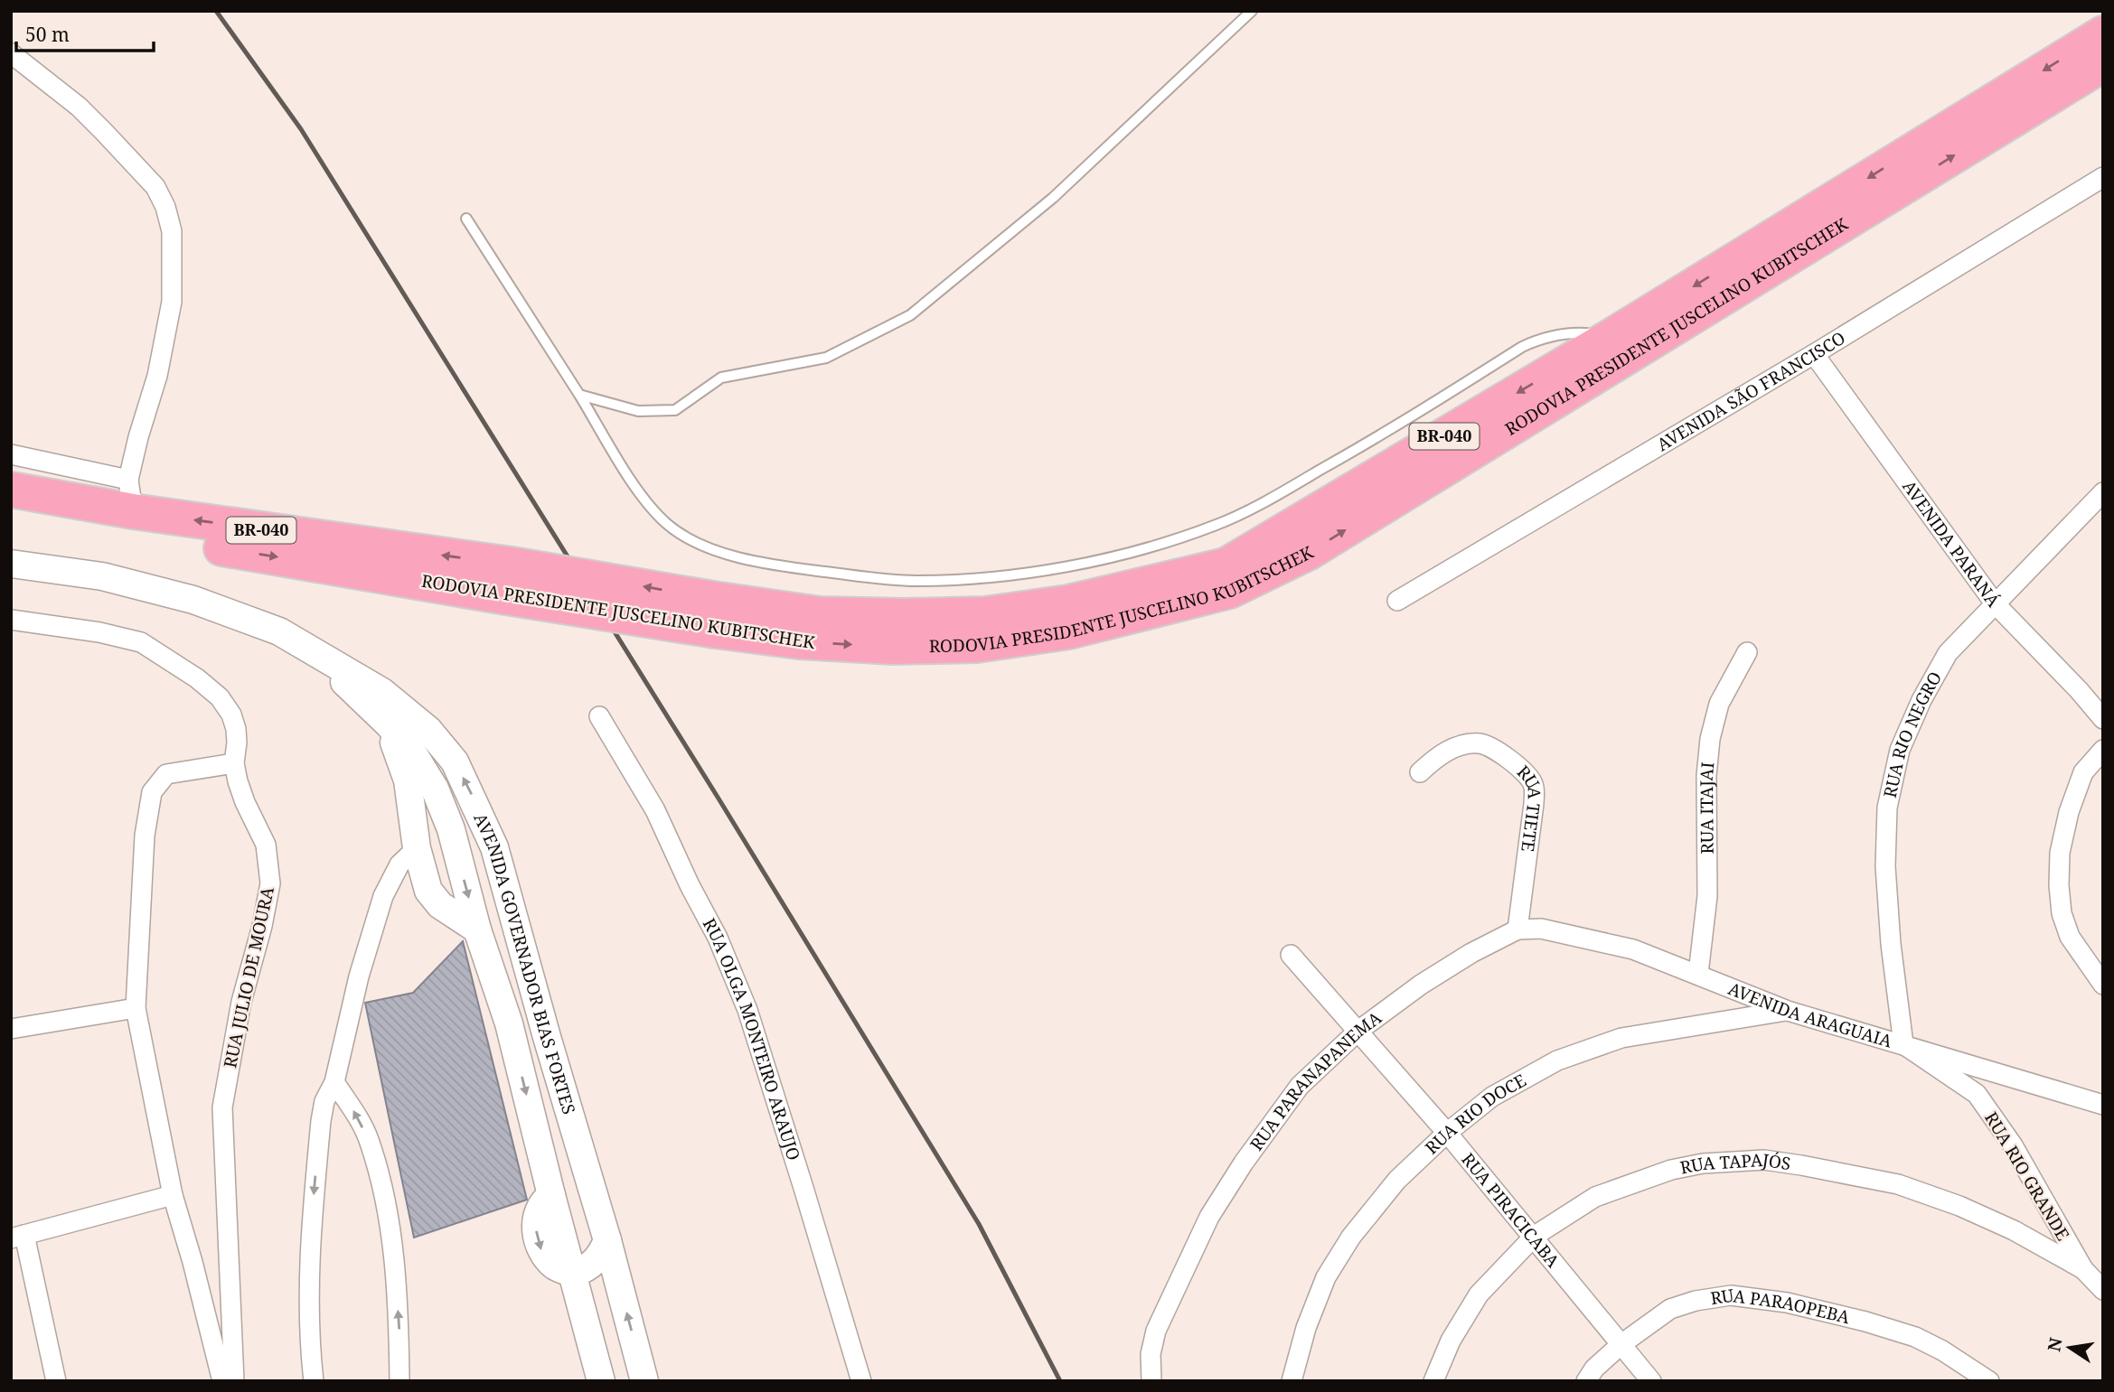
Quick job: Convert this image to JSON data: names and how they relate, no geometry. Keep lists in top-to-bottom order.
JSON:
{
  "streets": {
    "highway": ["RODOVIA PRESIDENTE JUSCELINO KUBITSCHEK", "BR-040"],
    "main road": ["AVENIDA GOVERNADOR BIAS FORTES"],
    "street": [
      "AVENIDA SÃO FRANCISCO",
      "AVENIDA PARANÁ",
      "RUA RIO NEGRO",
      "RUA ITAJAI",
      "RUA TIETE",
      "RUA JULIO DE MOURA",
      "AVENIDA ARAGUAIA",
      "RUA OLGA MONTEIRO ARAUJO",
      "RUA PARANAPANEMA",
      "RUA RIO DOCE",
      "RUA TAPAJÓS",
      "RUA RIO GRANDE",
      "RUA PIRACICABA",
      "RUA PARAOPEBA"
    ]
  },
  "crossings": [
    ["AVENIDA SÃO FRANCISCO", "AVENIDA PARANÁ"],
    ["AVENIDA PARANÁ", "RUA RIO NEGRO"],
    ["RUA RIO NEGRO", "AVENIDA ARAGUAIA"],
    ["RUA RIO NEGRO", "RUA RIO GRANDE"],
    ["RUA ITAJAI", "AVENIDA ARAGUAIA"],
    ["RUA TIETE", "AVENIDA ARAGUAIA"],
    ["RUA TIETE", "RUA PARANAPANEMA"],
    ["AVENIDA ARAGUAIA", "RUA PARANAPANEMA"],
    ["AVENIDA ARAGUAIA", "RUA RIO DOCE"],
    ["AVENIDA ARAGUAIA", "RUA RIO GRANDE"],
    ["RUA PARANAPANEMA", "RUA PIRACICABA"],
    ["RUA RIO DOCE", "RUA PIRACICABA"],
    ["RUA TAPAJÓS", "RUA RIO GRANDE"],
    ["RUA TAPAJÓS", "RUA PIRACICABA"],
    ["RUA PIRACICABA", "RUA PARAOPEBA"]
  ],
  "scale_bar": "50 m",
  "north": "left"
}
